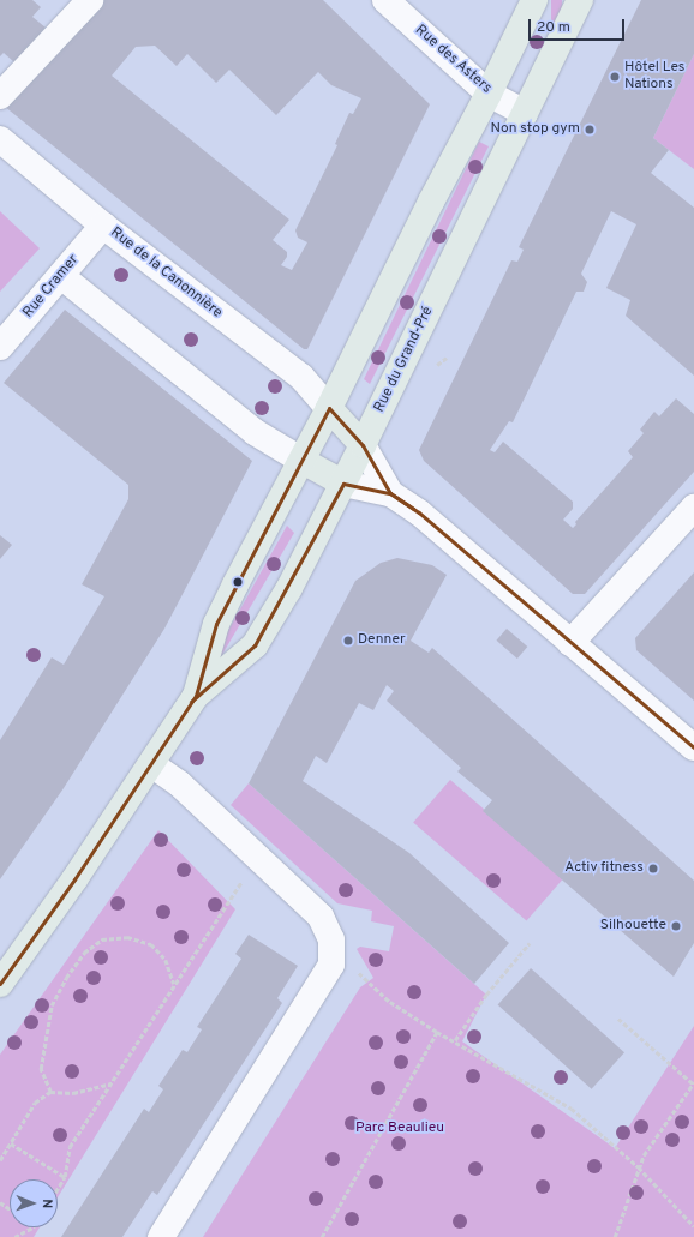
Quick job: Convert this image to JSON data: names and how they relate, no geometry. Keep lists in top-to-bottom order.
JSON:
{
  "streets": {
    "main road": ["Rue du Grand-Pré"],
    "street": ["Rue des Asters", "Rue de la Canonnière", "Rue Cramer"]
  },
  "crossings": [
    ["Rue des Asters", "Rue du Grand-Pré"],
    ["Rue de la Canonnière", "Rue Cramer"],
    ["Rue de la Canonnière", "Rue du Grand-Pré"]
  ],
  "parks": ["Parc Beaulieu"],
  "places": [
    "Hôtel Les Nations",
    "Non stop gym",
    "Denner",
    "Activ fitness",
    "Silhouette"
  ],
  "scale_bar": "20 m",
  "north": "right"
}
